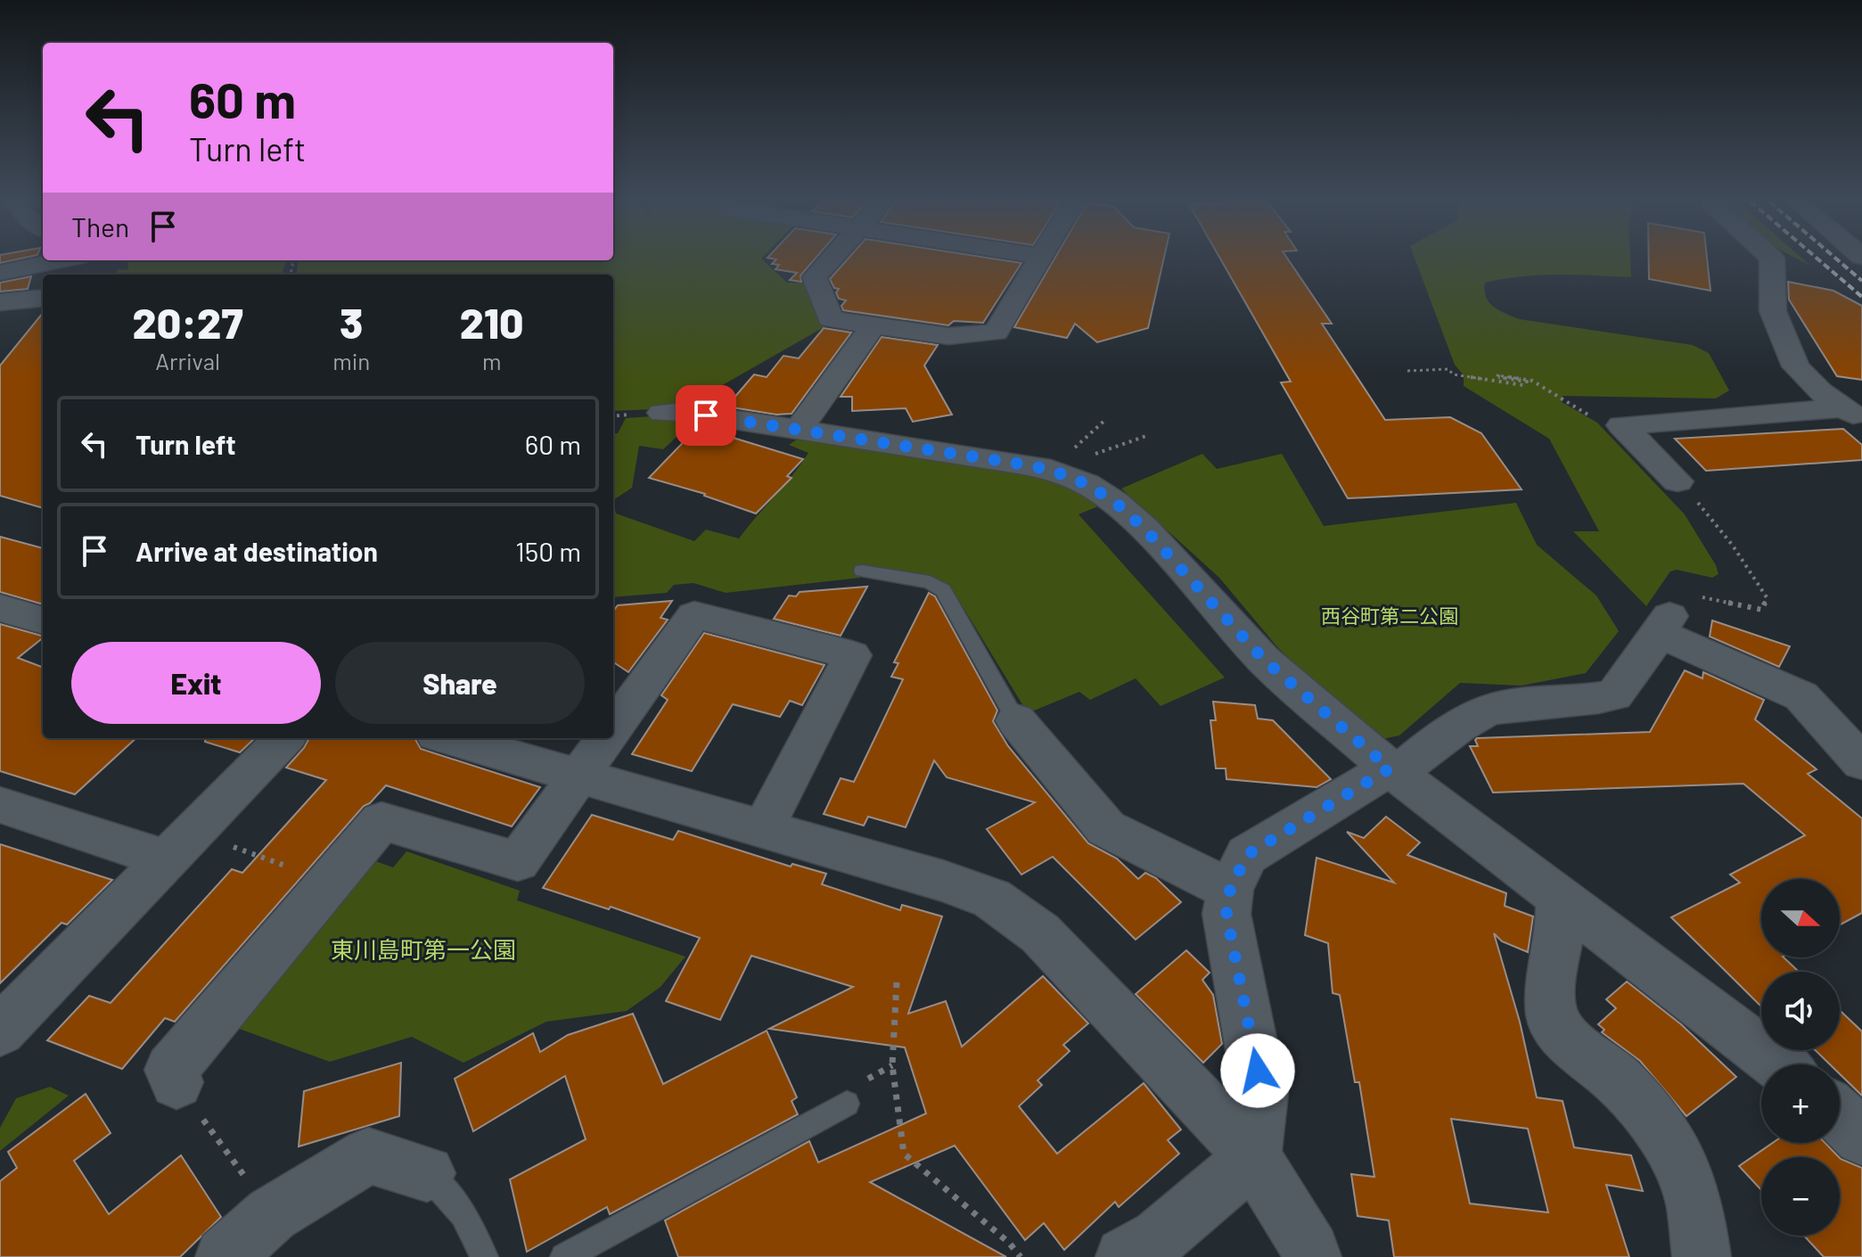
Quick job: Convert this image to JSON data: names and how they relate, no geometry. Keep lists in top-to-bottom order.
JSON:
{
  "parks": ["西谷町第二公園", "東川島町第一公園"],
  "north": "right",
  "page": {
    "turn": ["60 m", "Turn left"],
    "then": "Then",
    "eta": [
      "20:27",
      "Arrival",
      "3",
      "min",
      "210",
      "m"
    ],
    "list": [
      {
        "name": "Turn left",
        "value": "60 m"
      },
      {
        "name": "Arrive at destination",
        "value": "150 m"
      }
    ],
    "buttons": ["Exit", "Share"],
    "map_buttons": ["+", "−"]
  }
}
